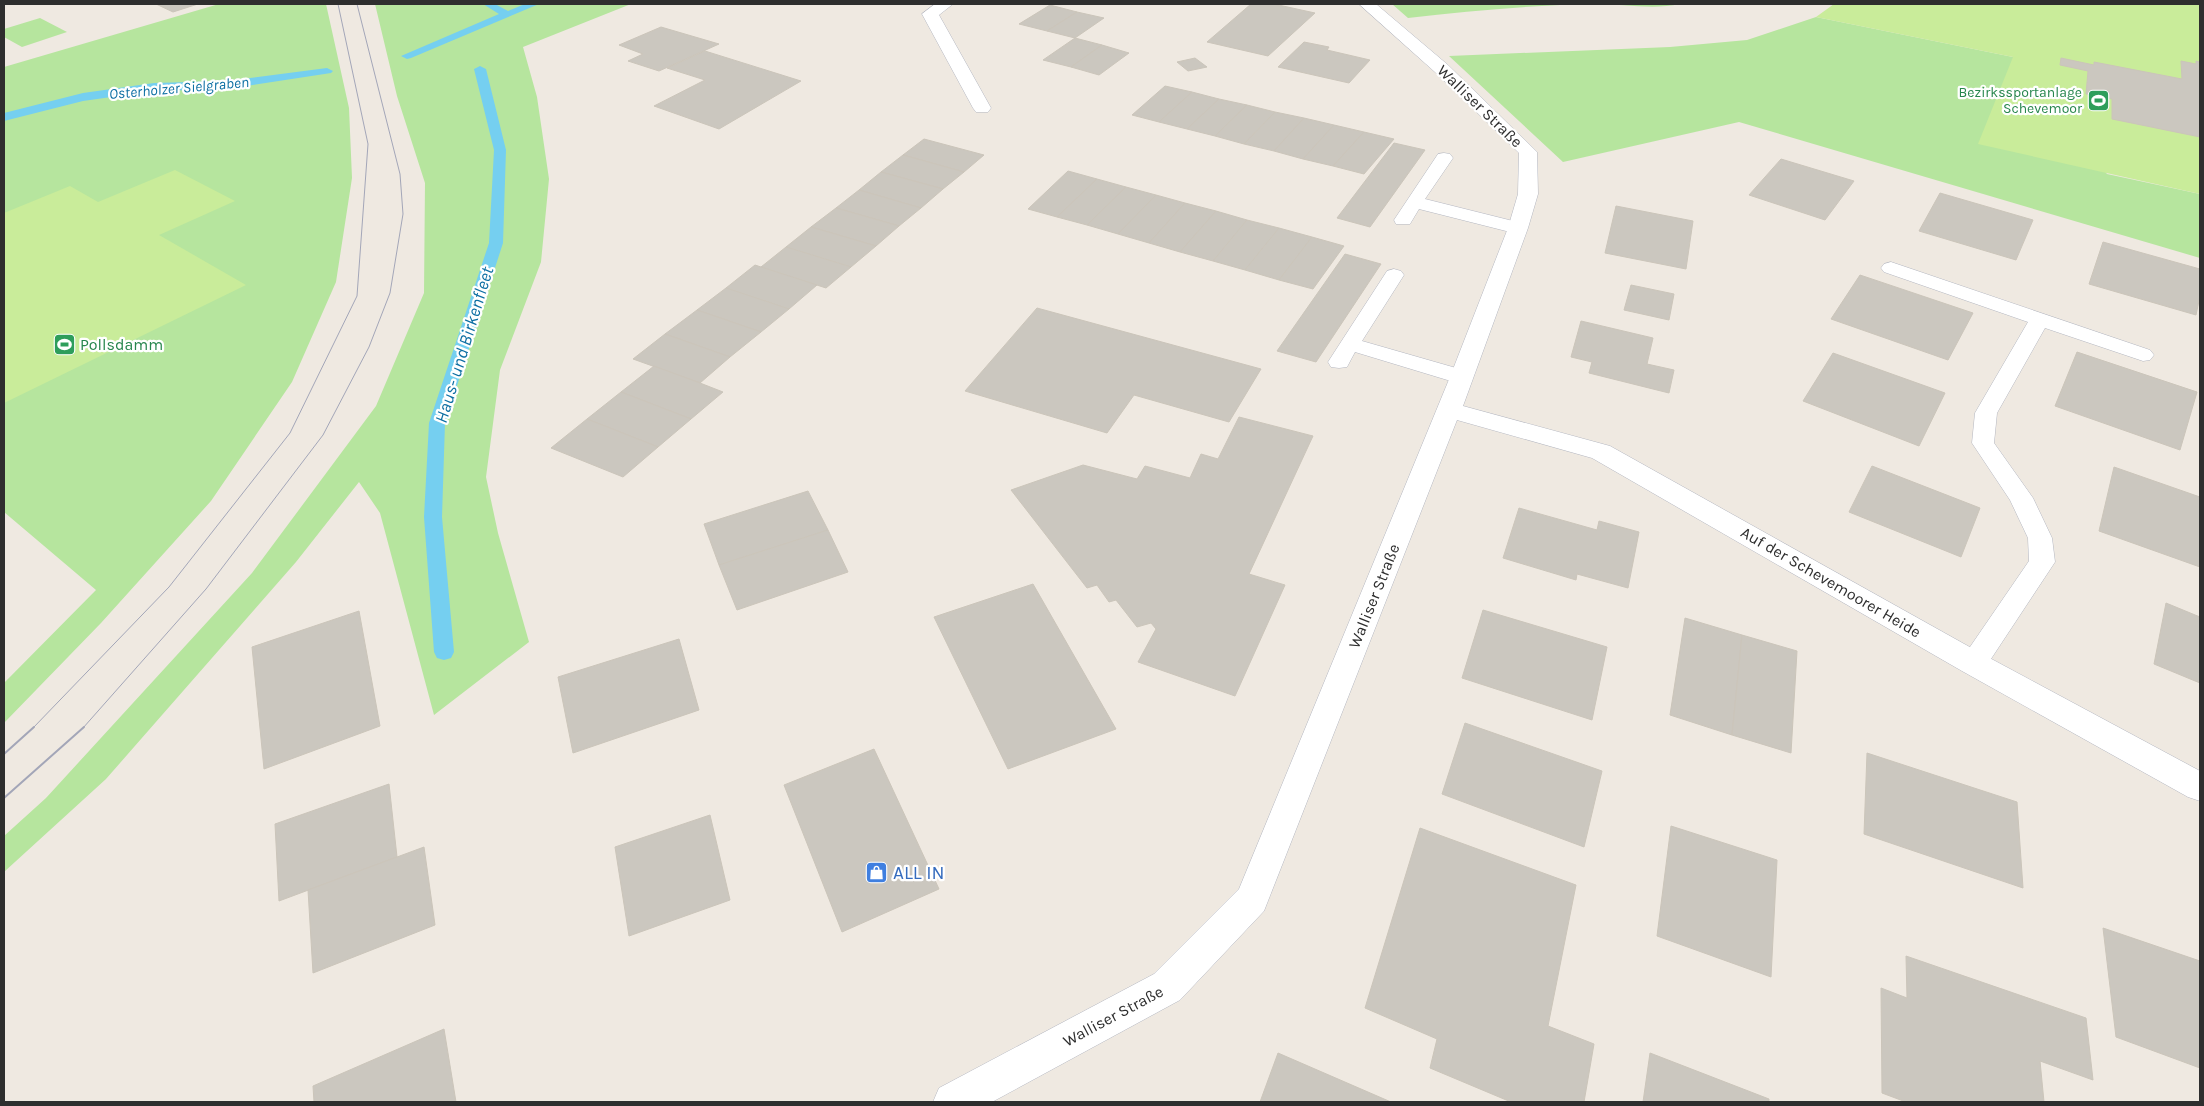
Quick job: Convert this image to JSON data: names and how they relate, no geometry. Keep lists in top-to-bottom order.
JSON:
{
  "streets": {
    "street": ["Walliser Straße", "Auf der Schevemoorer Heide"]
  },
  "crossings": [
    ["Walliser Straße", "Auf der Schevemoorer Heide"]
  ],
  "water": ["Osterholzer Sielgraben", "Haus- und Birkenfleet"],
  "places": {
    "sports": ["Bezirkssportanlage Schevemoor", "Pollsdamm"],
    "shop": ["ALL IN"]
  }
}
